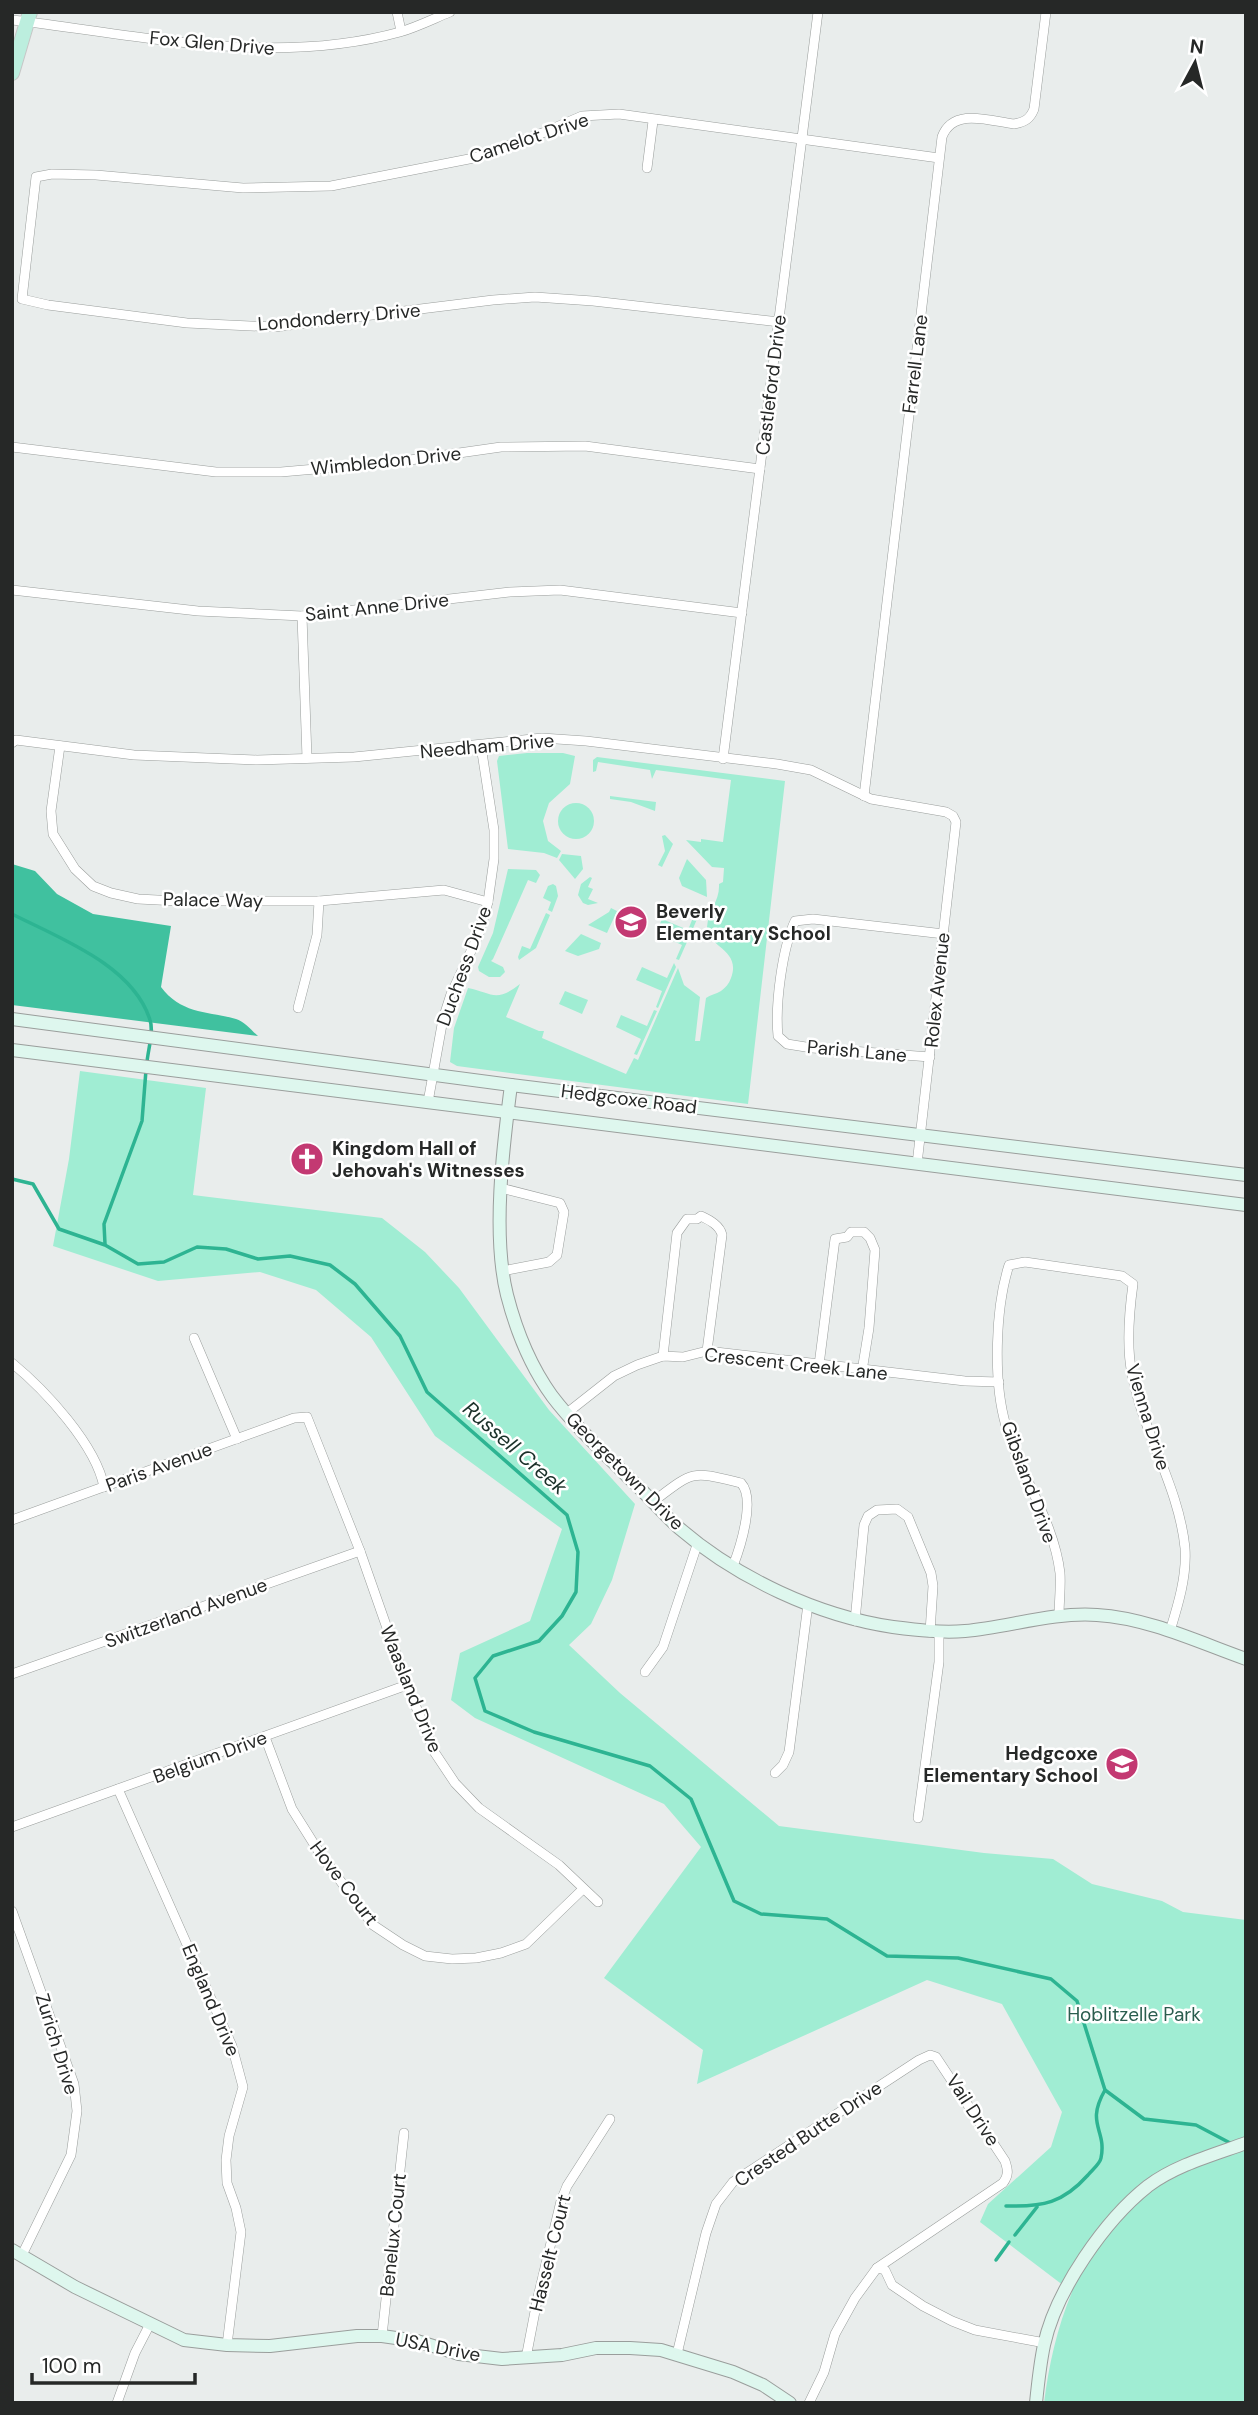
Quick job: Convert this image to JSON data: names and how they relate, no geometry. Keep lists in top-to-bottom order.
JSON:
{
  "streets": {
    "main road": ["Hedgcoxe Road", "Georgetown Drive", "USA Drive"],
    "street": [
      "Fox Glen Drive",
      "Camelot Drive",
      "Londonderry Drive",
      "Farrell Lane",
      "Castleford Drive",
      "Wimbledon Drive",
      "Saint Anne Drive",
      "Needham Drive",
      "Palace Way",
      "Duchess Drive",
      "Rolex Avenue",
      "Parish Lane",
      "Crescent Creek Lane",
      "Vienna Drive",
      "Paris Avenue",
      "Gibsland Drive",
      "Switzerland Avenue",
      "Waasland Drive",
      "Belgium Drive",
      "Hove Court",
      "England Drive",
      "Zurich Drive",
      "Vail Drive",
      "Crested Butte Drive",
      "Benelux Court",
      "Hasselt Court"
    ]
  },
  "crossings": [
    ["Camelot Drive", "Londonderry Drive"],
    ["Camelot Drive", "Farrell Lane"],
    ["Camelot Drive", "Castleford Drive"],
    ["Londonderry Drive", "Castleford Drive"],
    ["Farrell Lane", "Needham Drive"],
    ["Castleford Drive", "Wimbledon Drive"],
    ["Castleford Drive", "Saint Anne Drive"],
    ["Castleford Drive", "Needham Drive"],
    ["Needham Drive", "Palace Way"],
    ["Needham Drive", "Duchess Drive"],
    ["Needham Drive", "Rolex Avenue"],
    ["Palace Way", "Duchess Drive"],
    ["Duchess Drive", "Hedgcoxe Road"],
    ["Rolex Avenue", "Parish Lane"],
    ["Rolex Avenue", "Hedgcoxe Road"],
    ["Hedgcoxe Road", "Georgetown Drive"],
    ["Crescent Creek Lane", "Georgetown Drive"],
    ["Crescent Creek Lane", "Gibsland Drive"],
    ["Vienna Drive", "Georgetown Drive"],
    ["Vienna Drive", "Gibsland Drive"],
    ["Paris Avenue", "Waasland Drive"],
    ["Georgetown Drive", "Gibsland Drive"],
    ["Switzerland Avenue", "Waasland Drive"],
    ["Waasland Drive", "Belgium Drive"],
    ["Waasland Drive", "Hove Court"],
    ["Belgium Drive", "Hove Court"],
    ["Belgium Drive", "England Drive"],
    ["England Drive", "USA Drive"],
    ["Zurich Drive", "USA Drive"],
    ["Vail Drive", "Crested Butte Drive"],
    ["Crested Butte Drive", "USA Drive"],
    ["Benelux Court", "USA Drive"],
    ["Hasselt Court", "USA Drive"]
  ],
  "water": ["Russell Creek"],
  "parks": ["Hoblitzelle Park"],
  "places": {
    "school or university": ["Beverly Elementary School", "Hedgcoxe Elementary School"],
    "church": ["Kingdom Hall of Jehovah's Witnesses"]
  },
  "scale_bar": "100 m",
  "north": "top"
}
